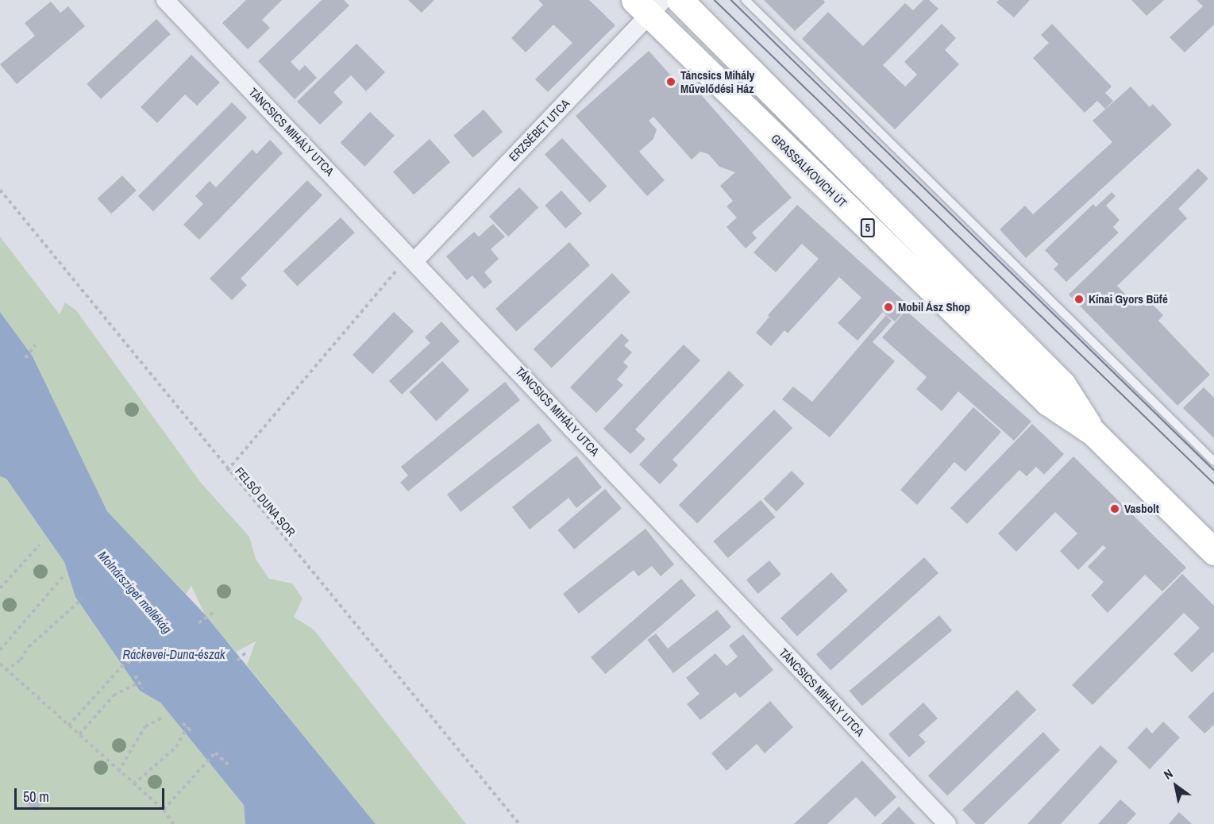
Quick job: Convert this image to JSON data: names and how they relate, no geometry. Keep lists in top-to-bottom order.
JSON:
{
  "streets": {
    "main road": ["GRASSALKOVICH ÚT", "5"],
    "street": ["ERZSÉBET UTCA", "TÁNCSICS MIHÁLY UTCA"],
    "path": ["FELSŐ DUNA SOR"]
  },
  "crossings": [
    ["ERZSÉBET UTCA", "TÁNCSICS MIHÁLY UTCA"],
    ["ERZSÉBET UTCA", "GRASSALKOVICH ÚT"]
  ],
  "water": ["Molnársziget mellékág", "Ráckevei-Duna-észak"],
  "places": [
    "Táncsics Mihály Művelődési Ház",
    "Kínai Gyors Büfé",
    "Mobil Ász Shop",
    "Vasbolt"
  ],
  "scale_bar": "50 m",
  "north": "top left"
}
